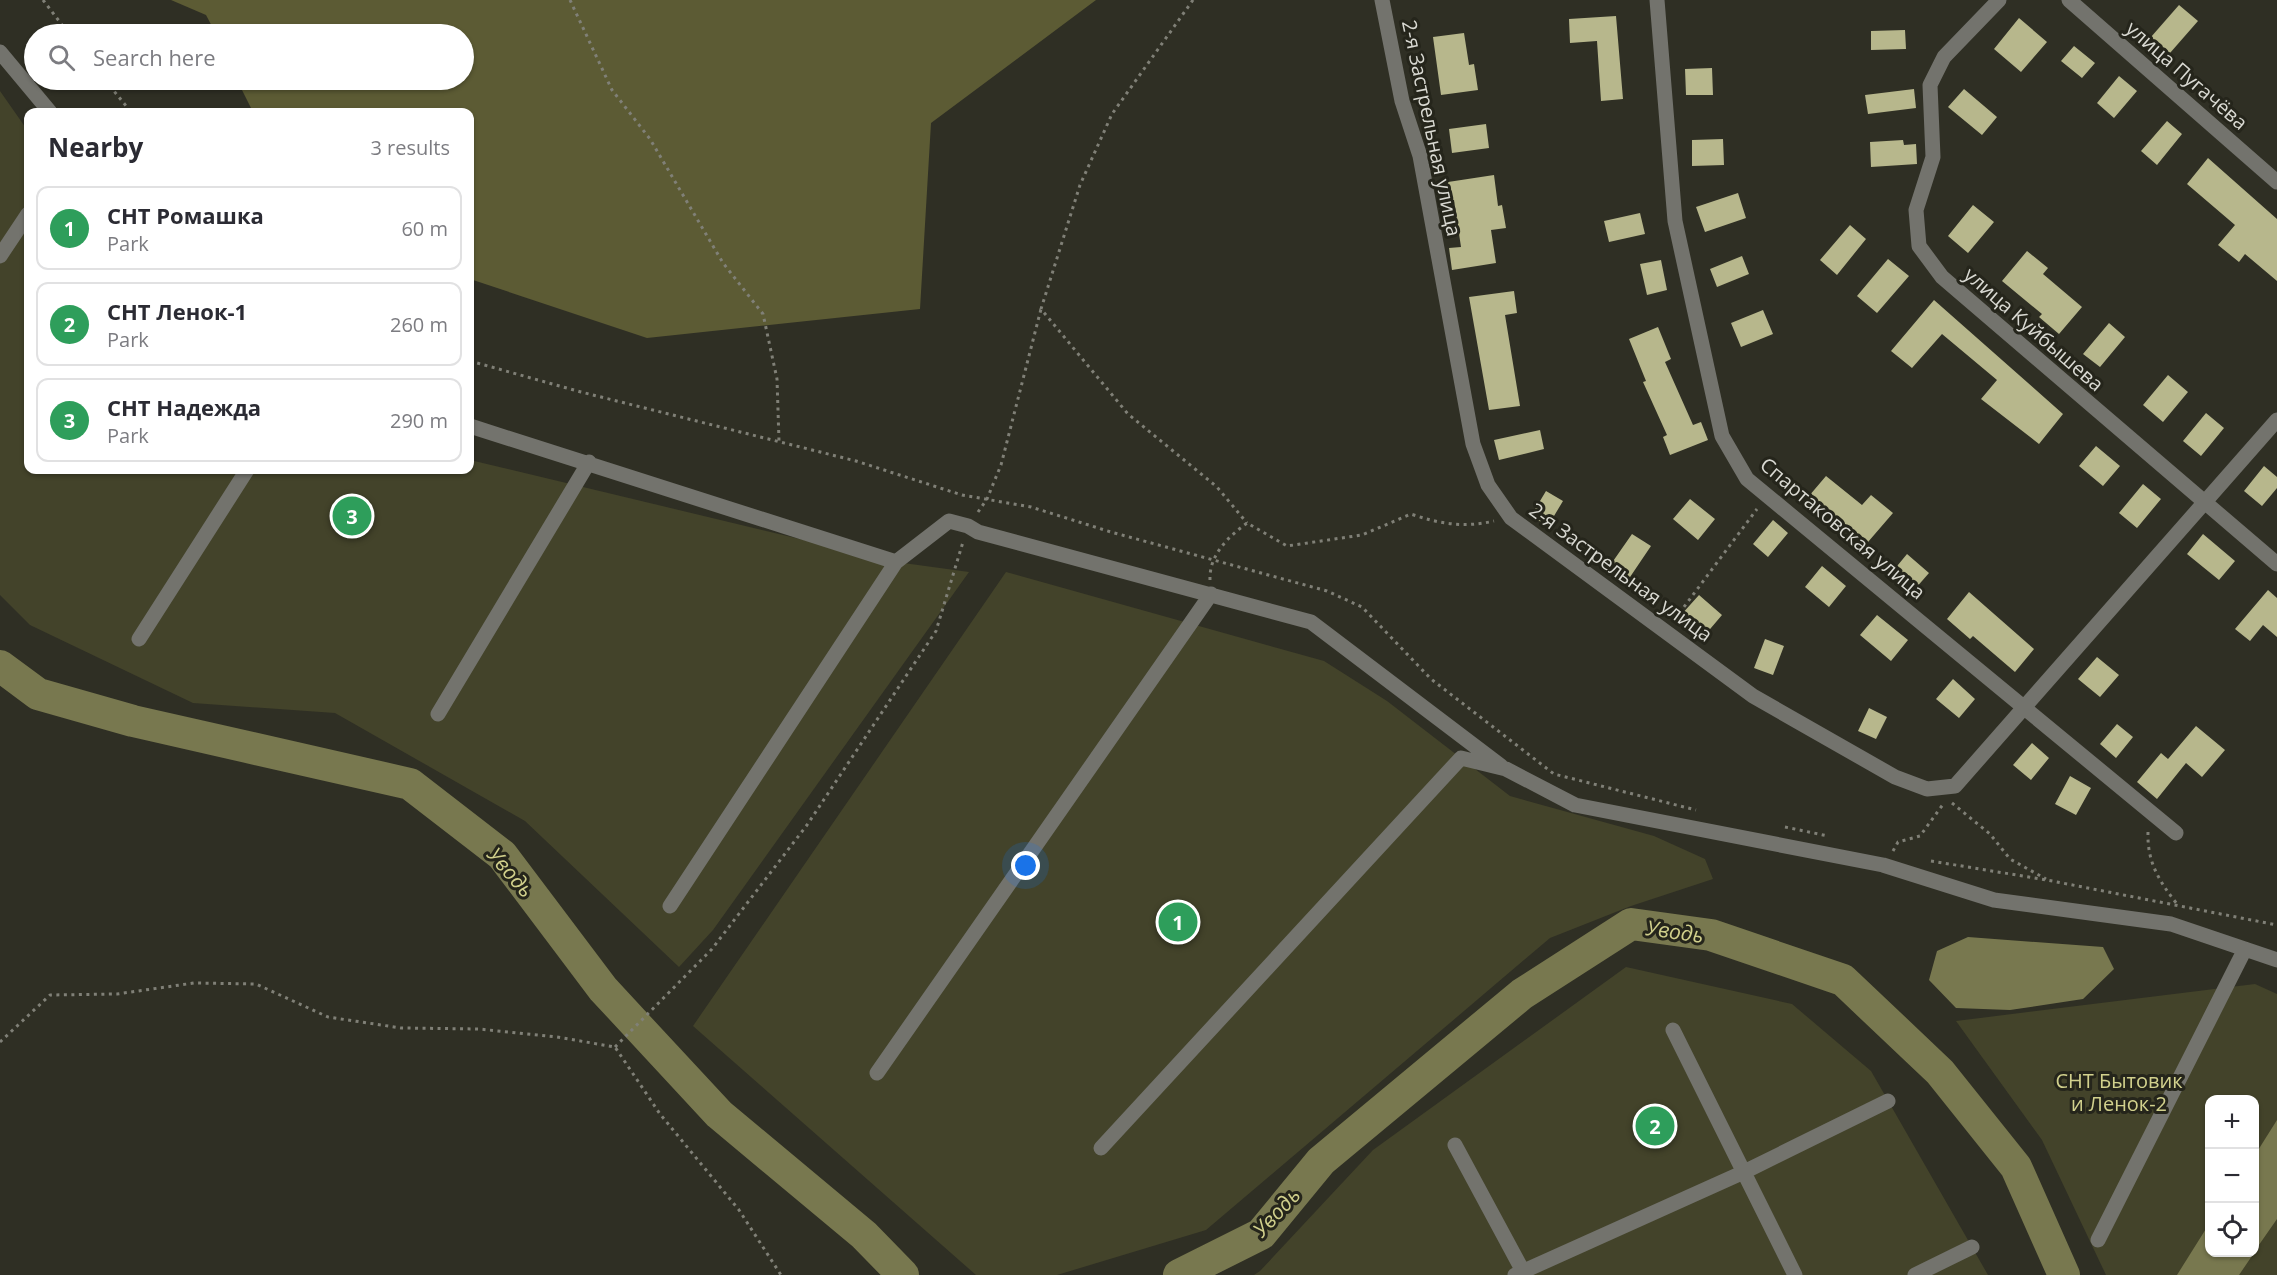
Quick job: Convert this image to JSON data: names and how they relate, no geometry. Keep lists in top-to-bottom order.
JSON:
{
  "streets": {
    "street": [
      "улица Пугачёва",
      "2-я Застрельная улица",
      "улица Куйбышева",
      "Спартаковская улица"
    ]
  },
  "crossings": [
    ["2-я Застрельная улица", "Спартаковская улица"]
  ],
  "water": ["Уводь"],
  "parks": ["СНТ Бытовик и Ленок-2"],
  "page": {
    "search": "Search here",
    "heading": ["Nearby", "3 results"],
    "list": [
      {
        "mark": "1",
        "name": "СНТ Ромашка",
        "note": "Park",
        "value": "60 m"
      },
      {
        "mark": "2",
        "name": "СНТ Ленок-1",
        "note": "Park",
        "value": "260 m"
      },
      {
        "mark": "3",
        "name": "СНТ Надежда",
        "note": "Park",
        "value": "290 m"
      }
    ],
    "pins": ["3", "1", "2"],
    "map_buttons": ["+", "−"]
  }
}
